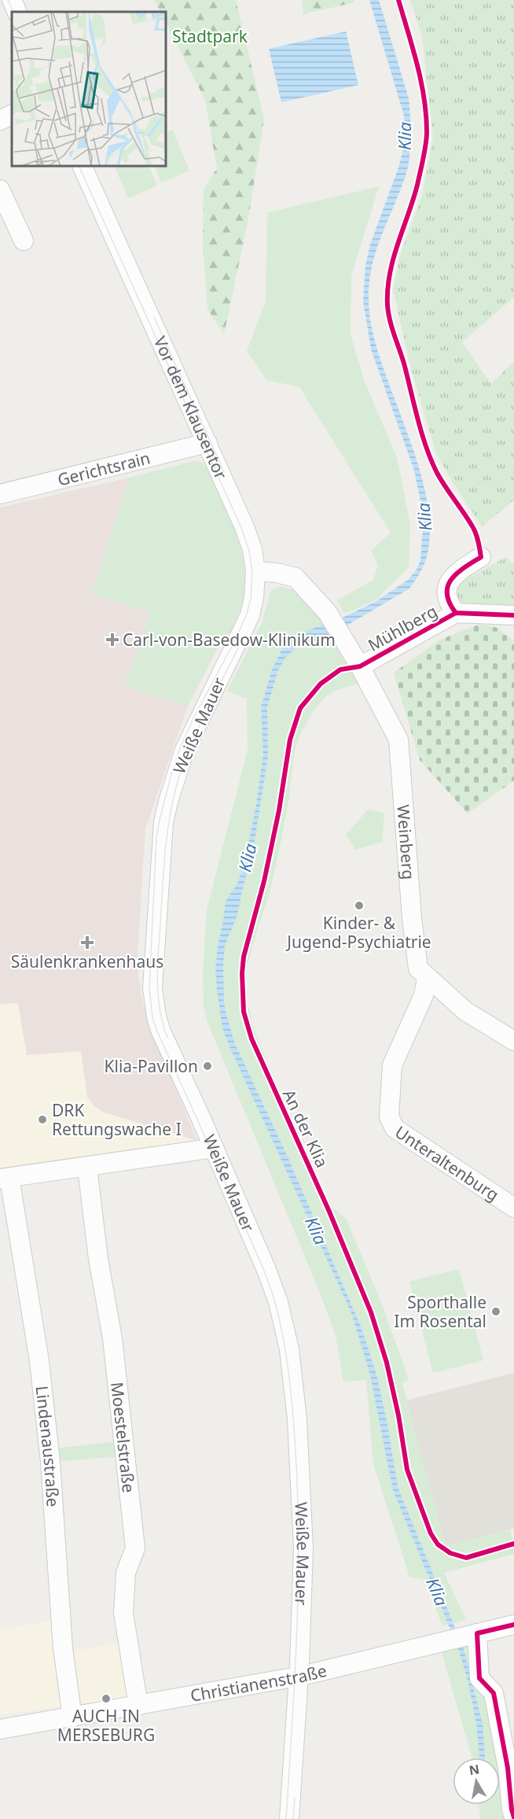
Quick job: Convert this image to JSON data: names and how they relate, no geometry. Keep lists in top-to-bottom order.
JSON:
{
  "streets": {
    "street": [
      "Vor dem Klausentor",
      "Gerichtsrain",
      "Mühlberg",
      "Weiße Mauer",
      "Weinberg",
      "Unteraltenburg",
      "Moestelstraße",
      "Lindenaustraße",
      "Christianenstraße"
    ],
    "cycle path": ["An der Klia"]
  },
  "crossings": [
    ["Vor dem Klausentor", "Gerichtsrain"],
    ["Vor dem Klausentor", "Weiße Mauer"],
    ["Vor dem Klausentor", "Weinberg"],
    ["Mühlberg", "Weinberg"],
    ["Weiße Mauer", "Weinberg"],
    ["Weiße Mauer", "Christianenstraße"],
    ["Weinberg", "Unteraltenburg"],
    ["Moestelstraße", "Christianenstraße"],
    ["Lindenaustraße", "Christianenstraße"]
  ],
  "water": ["Klia"],
  "parks": ["Stadtpark"],
  "places": {
    "health": ["Carl-von-Basedow-Klinikum", "Säulenkrankenhaus"],
    "other": [
      "Kinder- & Jugend-Psychiatrie",
      "Klia-Pavillon",
      "DRK Rettungswache I",
      "Sporthalle Im Rosental",
      "AUCH IN MERSEBURG"
    ]
  },
  "north": "top"
}
